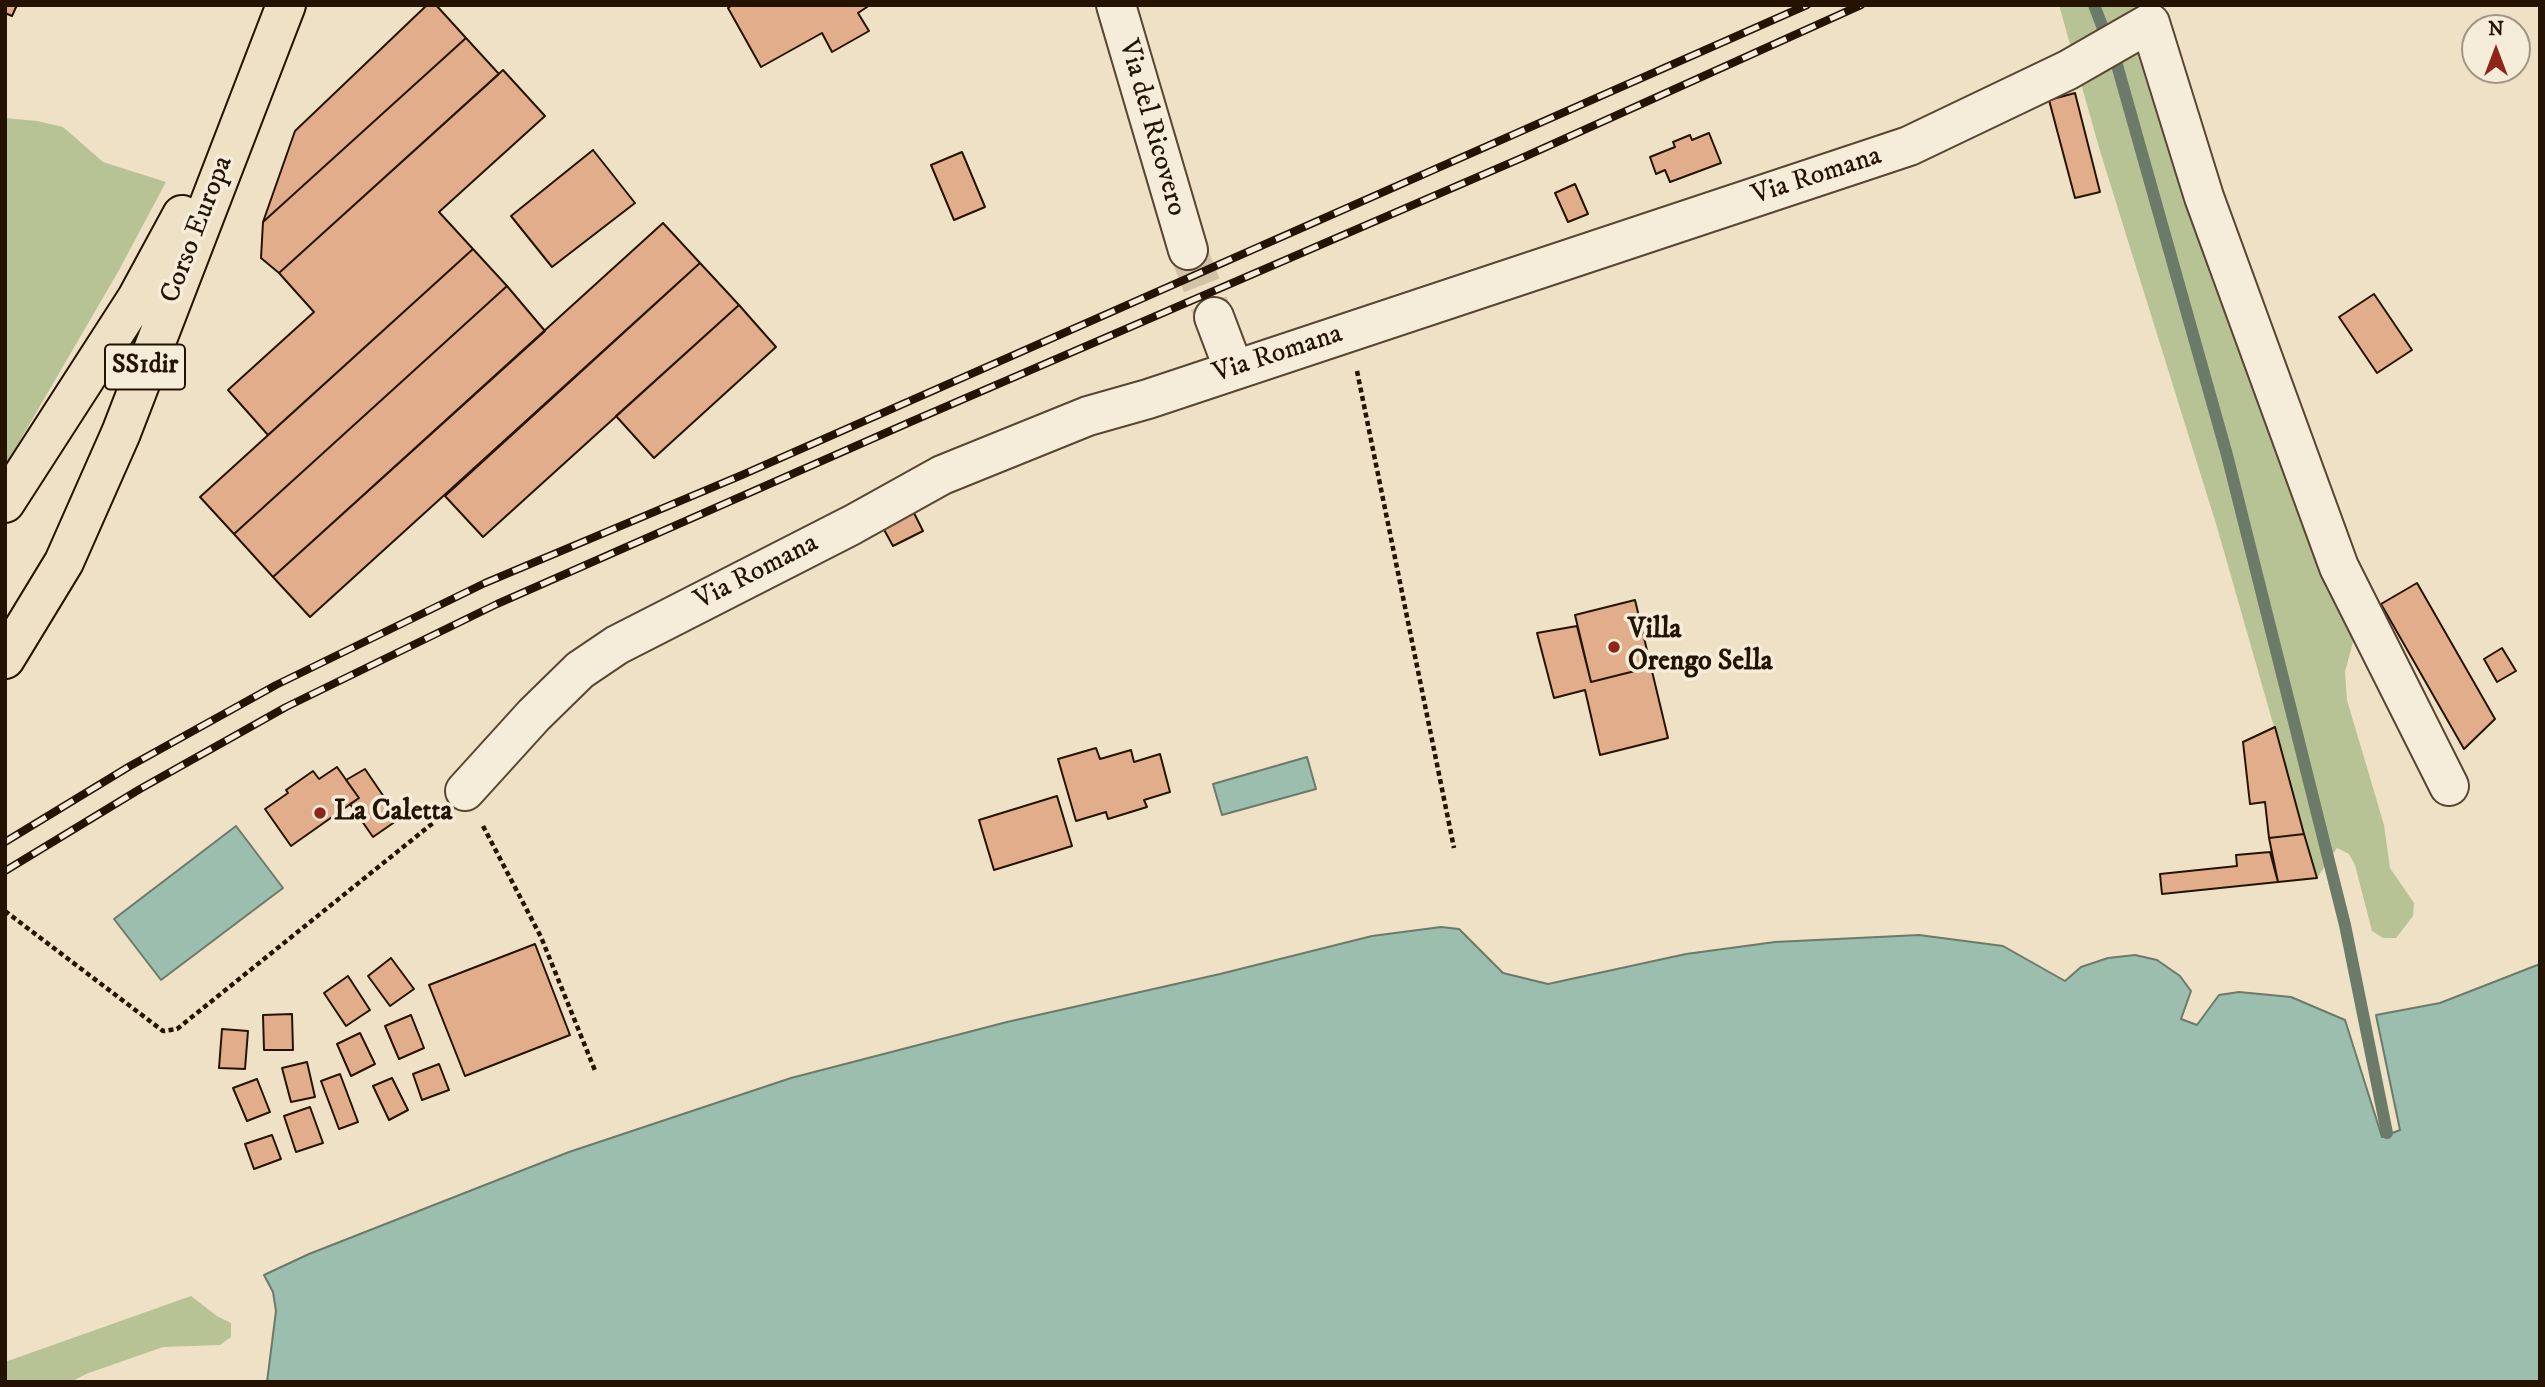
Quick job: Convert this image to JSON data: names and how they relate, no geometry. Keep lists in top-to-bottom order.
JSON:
{
  "streets": {
    "main road": ["Corso Europa", "SS1dir"],
    "street": ["Via del Ricovero", "Via Romana"]
  },
  "places": ["Villa Orengo Sella", "La Caletta"],
  "north": "top"
}
